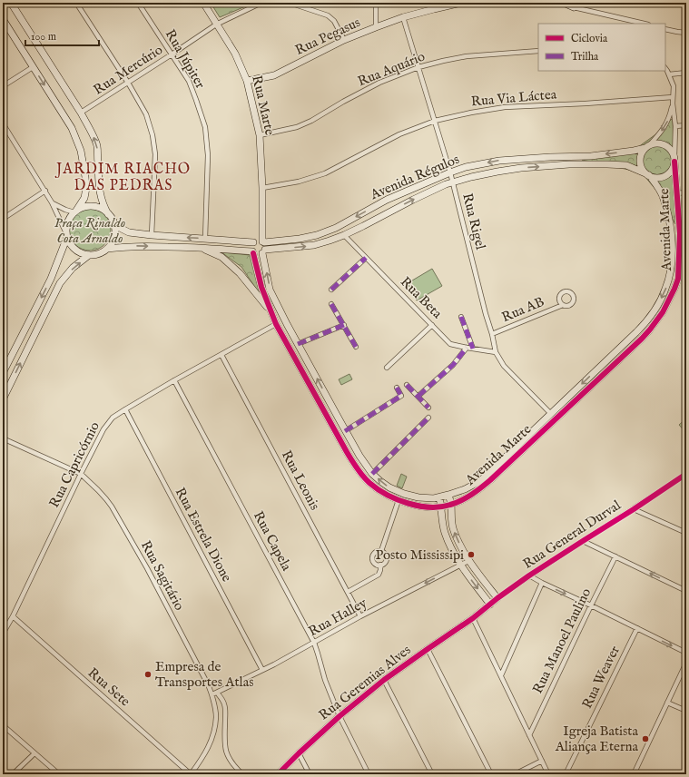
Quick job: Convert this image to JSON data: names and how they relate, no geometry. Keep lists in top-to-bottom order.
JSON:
{
  "streets": {
    "street": [
      "Rua Pegasus",
      "Rua Júpiter",
      "Rua Aquário",
      "Rua Mercúrio",
      "Rua Via Láctea",
      "Rua Marte",
      "Avenida Régulos",
      "Rua Rigel",
      "Avenida Marte",
      "Rua Beta",
      "Rua AB",
      "Rua Capricórnio",
      "Rua Leonis",
      "Rua Estrela Dione",
      "Rua General Durval",
      "Rua Capela",
      "Rua Sagitário",
      "Rua Halley",
      "Rua Manoel Paulino",
      "Rua Weaver",
      "Rua Geremias Alves",
      "Rua Sete"
    ]
  },
  "crossings": [
    ["Rua Pegasus", "Rua Marte"],
    ["Rua Pegasus", "Rua Rigel"],
    ["Rua Júpiter", "Rua Mercúrio"],
    ["Rua Júpiter", "Avenida Régulos"],
    ["Rua Aquário", "Rua Marte"],
    ["Rua Aquário", "Rua Rigel"],
    ["Rua Mercúrio", "Rua Marte"],
    ["Rua Via Láctea", "Rua Marte"],
    ["Rua Via Láctea", "Rua Rigel"],
    ["Rua Marte", "Avenida Régulos"],
    ["Rua Marte", "Avenida Marte"],
    ["Avenida Régulos", "Rua Rigel"],
    ["Avenida Régulos", "Avenida Marte"],
    ["Avenida Régulos", "Rua Beta"],
    ["Rua Rigel", "Avenida Marte"],
    ["Rua Rigel", "Rua Beta"],
    ["Rua Rigel", "Rua AB"],
    ["Avenida Marte", "Rua Capricórnio"],
    ["Rua Capricórnio", "Rua Leonis"],
    ["Rua Capricórnio", "Rua Estrela Dione"],
    ["Rua Capricórnio", "Rua Capela"],
    ["Rua Capricórnio", "Rua Sagitário"],
    ["Rua Capricórnio", "Rua Sete"],
    ["Rua Leonis", "Rua Halley"],
    ["Rua Estrela Dione", "Rua Halley"],
    ["Rua General Durval", "Rua Geremias Alves"],
    ["Rua Capela", "Rua Halley"],
    ["Rua Capela", "Rua Geremias Alves"],
    ["Rua Sagitário", "Rua Halley"],
    ["Rua Sagitário", "Rua Sete"]
  ],
  "districts": ["JARDIM RIACHO DAS PEDRAS"],
  "parks": ["Praça Rinaldo Cota Arnaldo"],
  "places": ["Posto Mississipi", "Empresa de Transportes Atlas", "Igreja Batista Aliança Eterna"],
  "legend": ["Ciclovia", "Trilha"],
  "scale_bar": "100 m"
}
